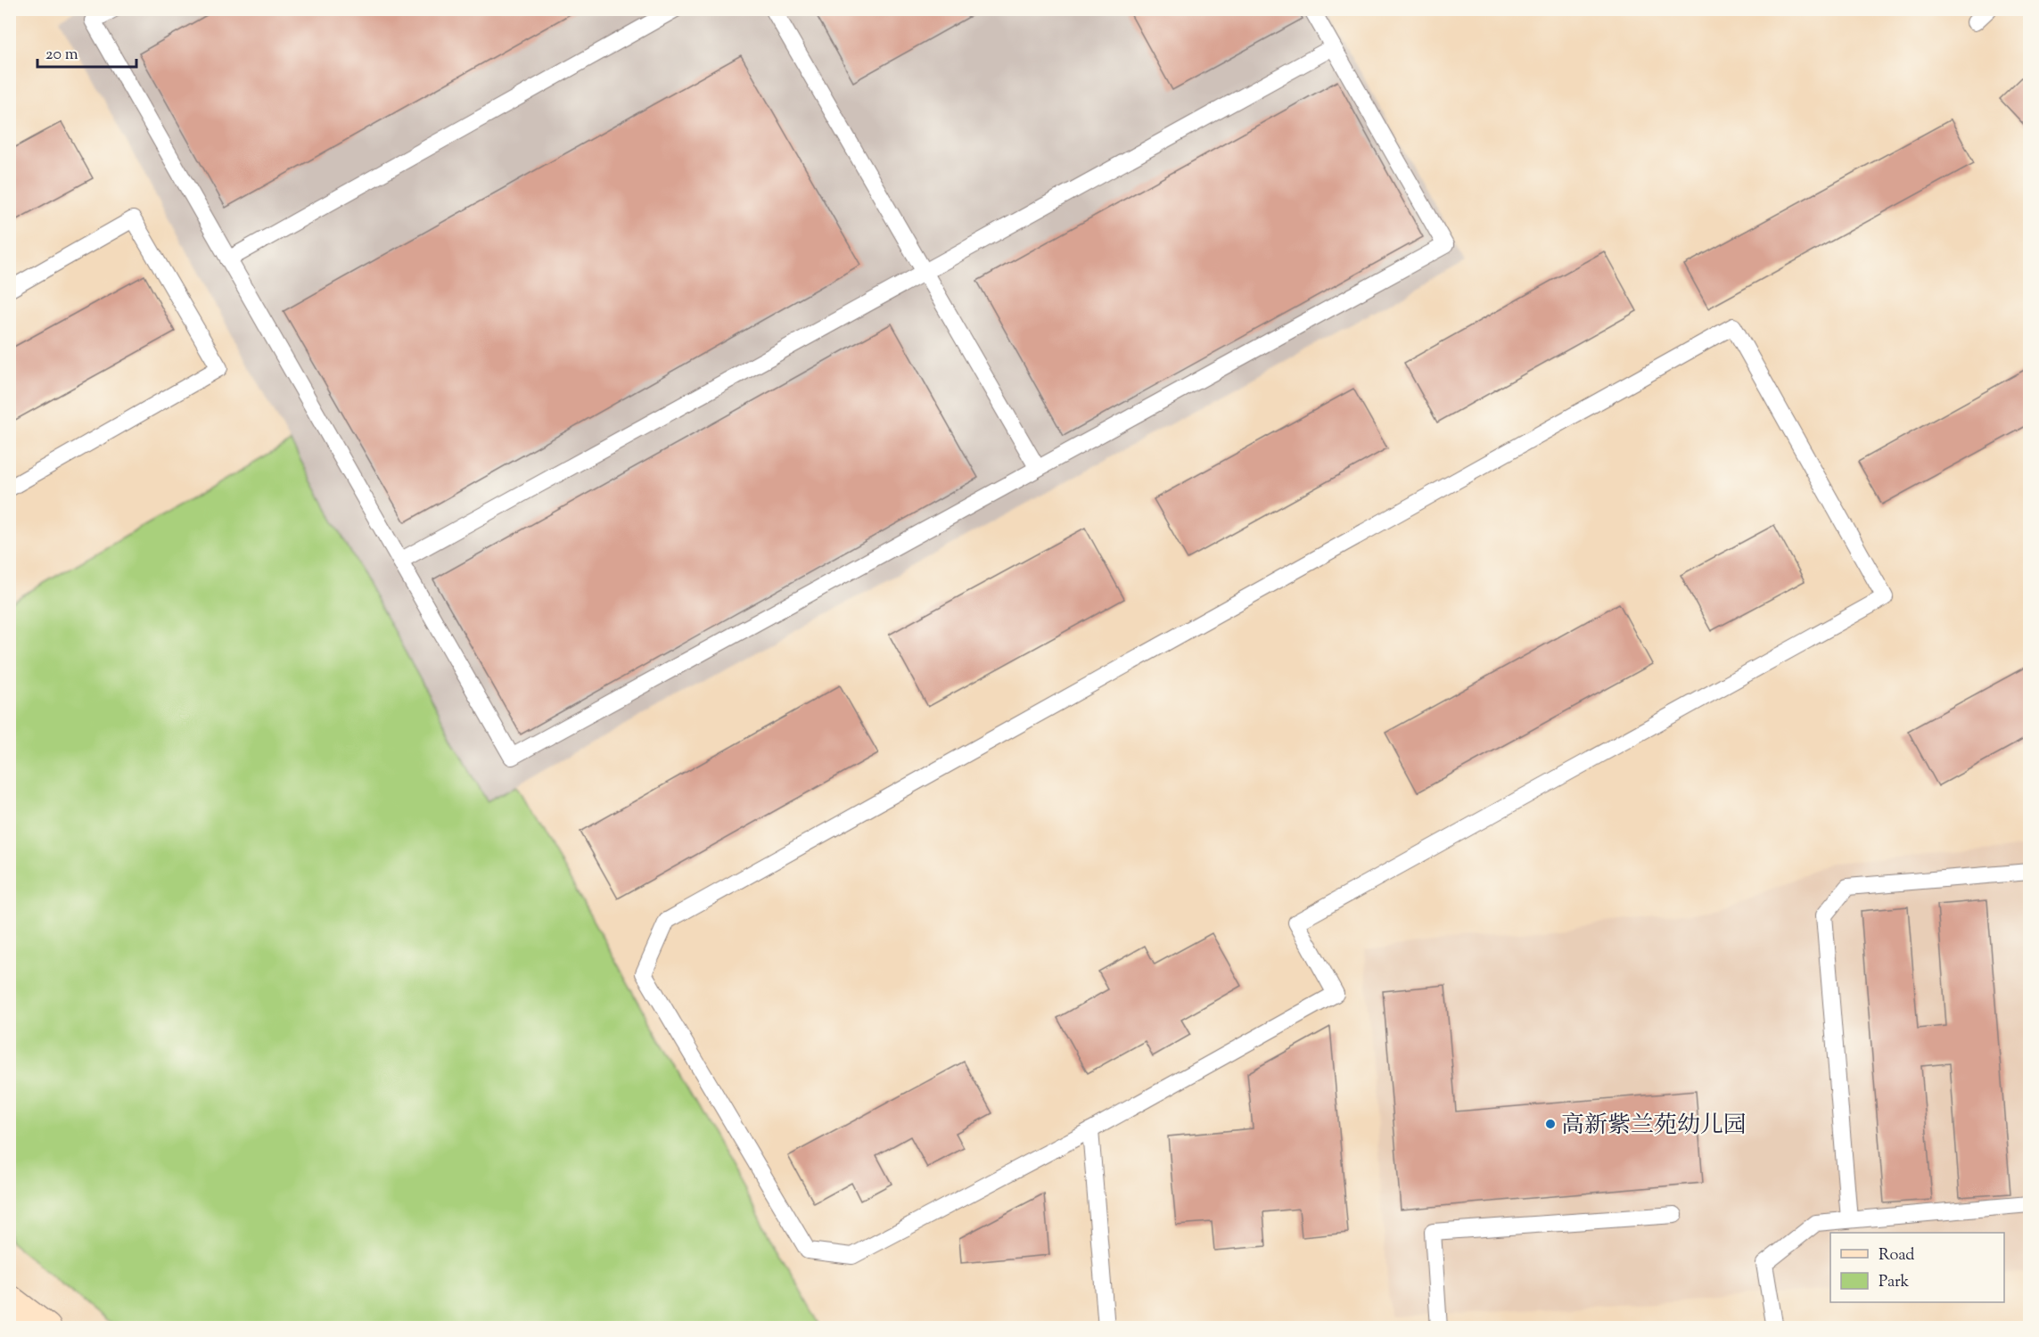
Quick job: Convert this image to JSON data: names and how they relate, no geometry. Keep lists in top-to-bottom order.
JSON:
{
  "places": ["高新紫兰苑幼儿园"],
  "legend": ["Road", "Park"],
  "scale_bar": "20 m"
}
